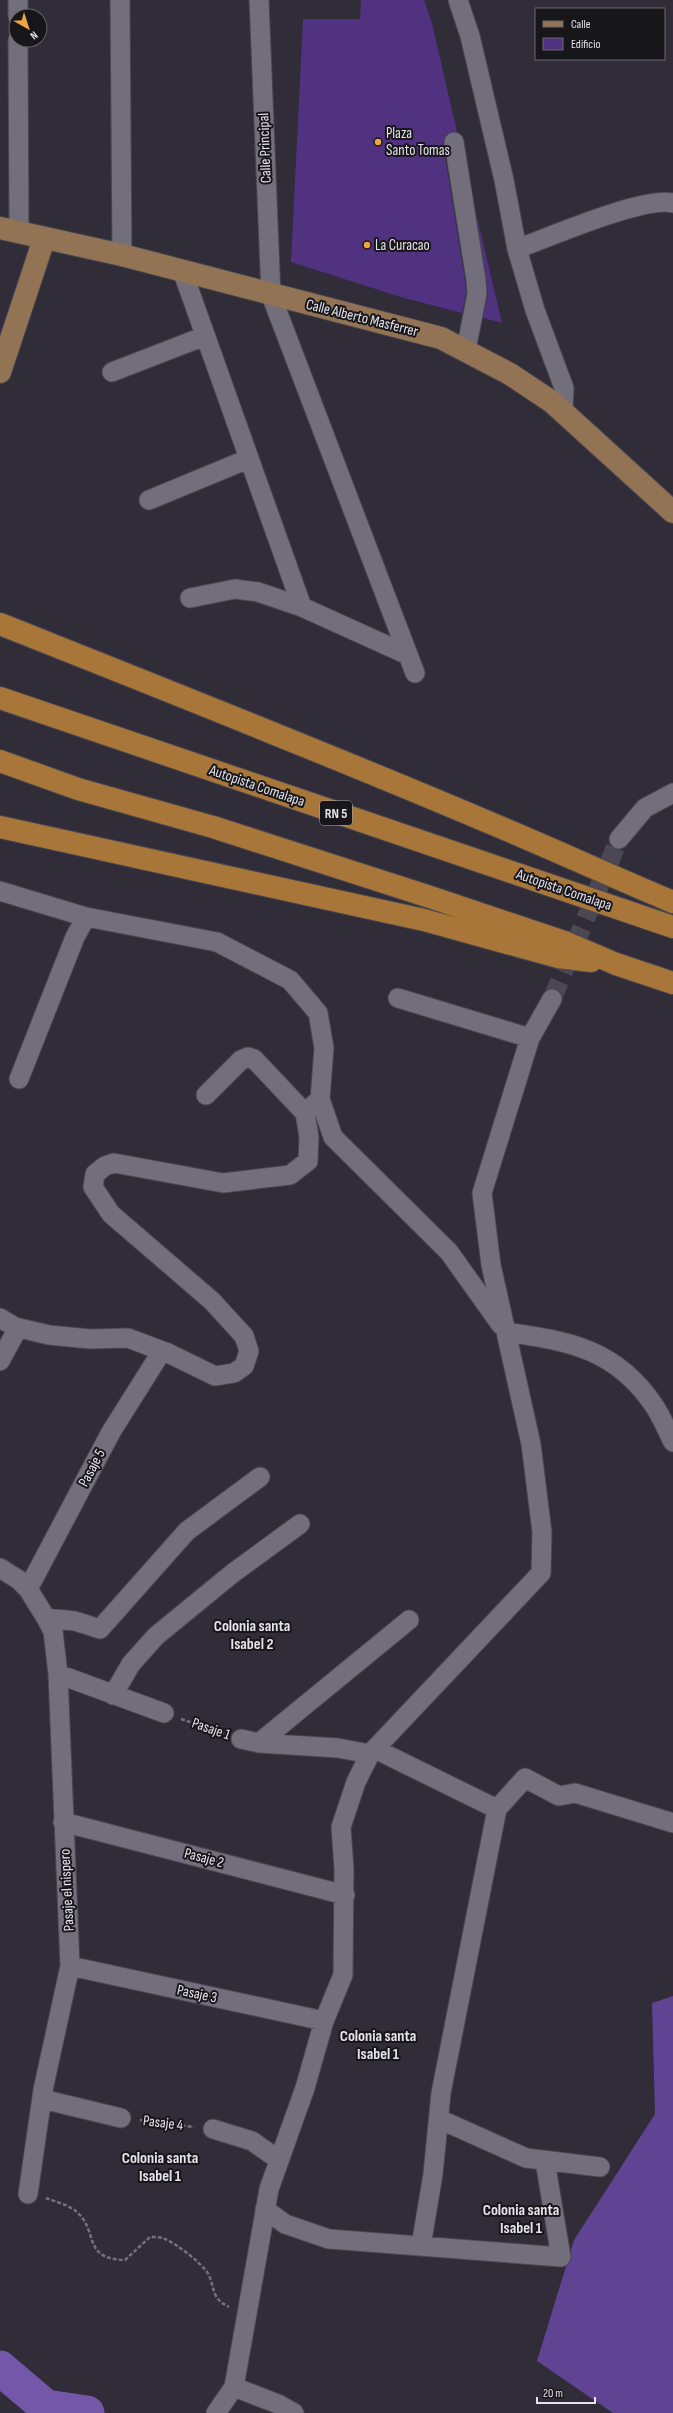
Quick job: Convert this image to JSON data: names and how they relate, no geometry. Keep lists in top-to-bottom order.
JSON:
{
  "streets": {
    "highway": ["Autopista Comalapa", "RN 5"],
    "main road": ["Calle Alberto Masferrer"],
    "street": [
      "Calle Principal",
      "Pasaje 5",
      "Pasaje 2",
      "Pasaje el nispero",
      "Pasaje 3",
      "Pasaje 4"
    ],
    "path": ["Pasaje 1"]
  },
  "crossings": [
    ["Calle Principal", "Calle Alberto Masferrer"],
    ["Pasaje 5", "Pasaje el nispero"],
    ["Pasaje 2", "Pasaje el nispero"],
    ["Pasaje el nispero", "Pasaje 3"],
    ["Pasaje el nispero", "Pasaje 4"]
  ],
  "districts": [
    "Colonia santa Isabel 2",
    "Colonia santa Isabel 1",
    "Colonia santa Isabel 1",
    "Colonia santa Isabel 1"
  ],
  "places": ["Plaza Santo Tomas", "La Curacao"],
  "legend": ["Calle", "Edificio"],
  "scale_bar": "20 m",
  "north": "bottom right"
}
